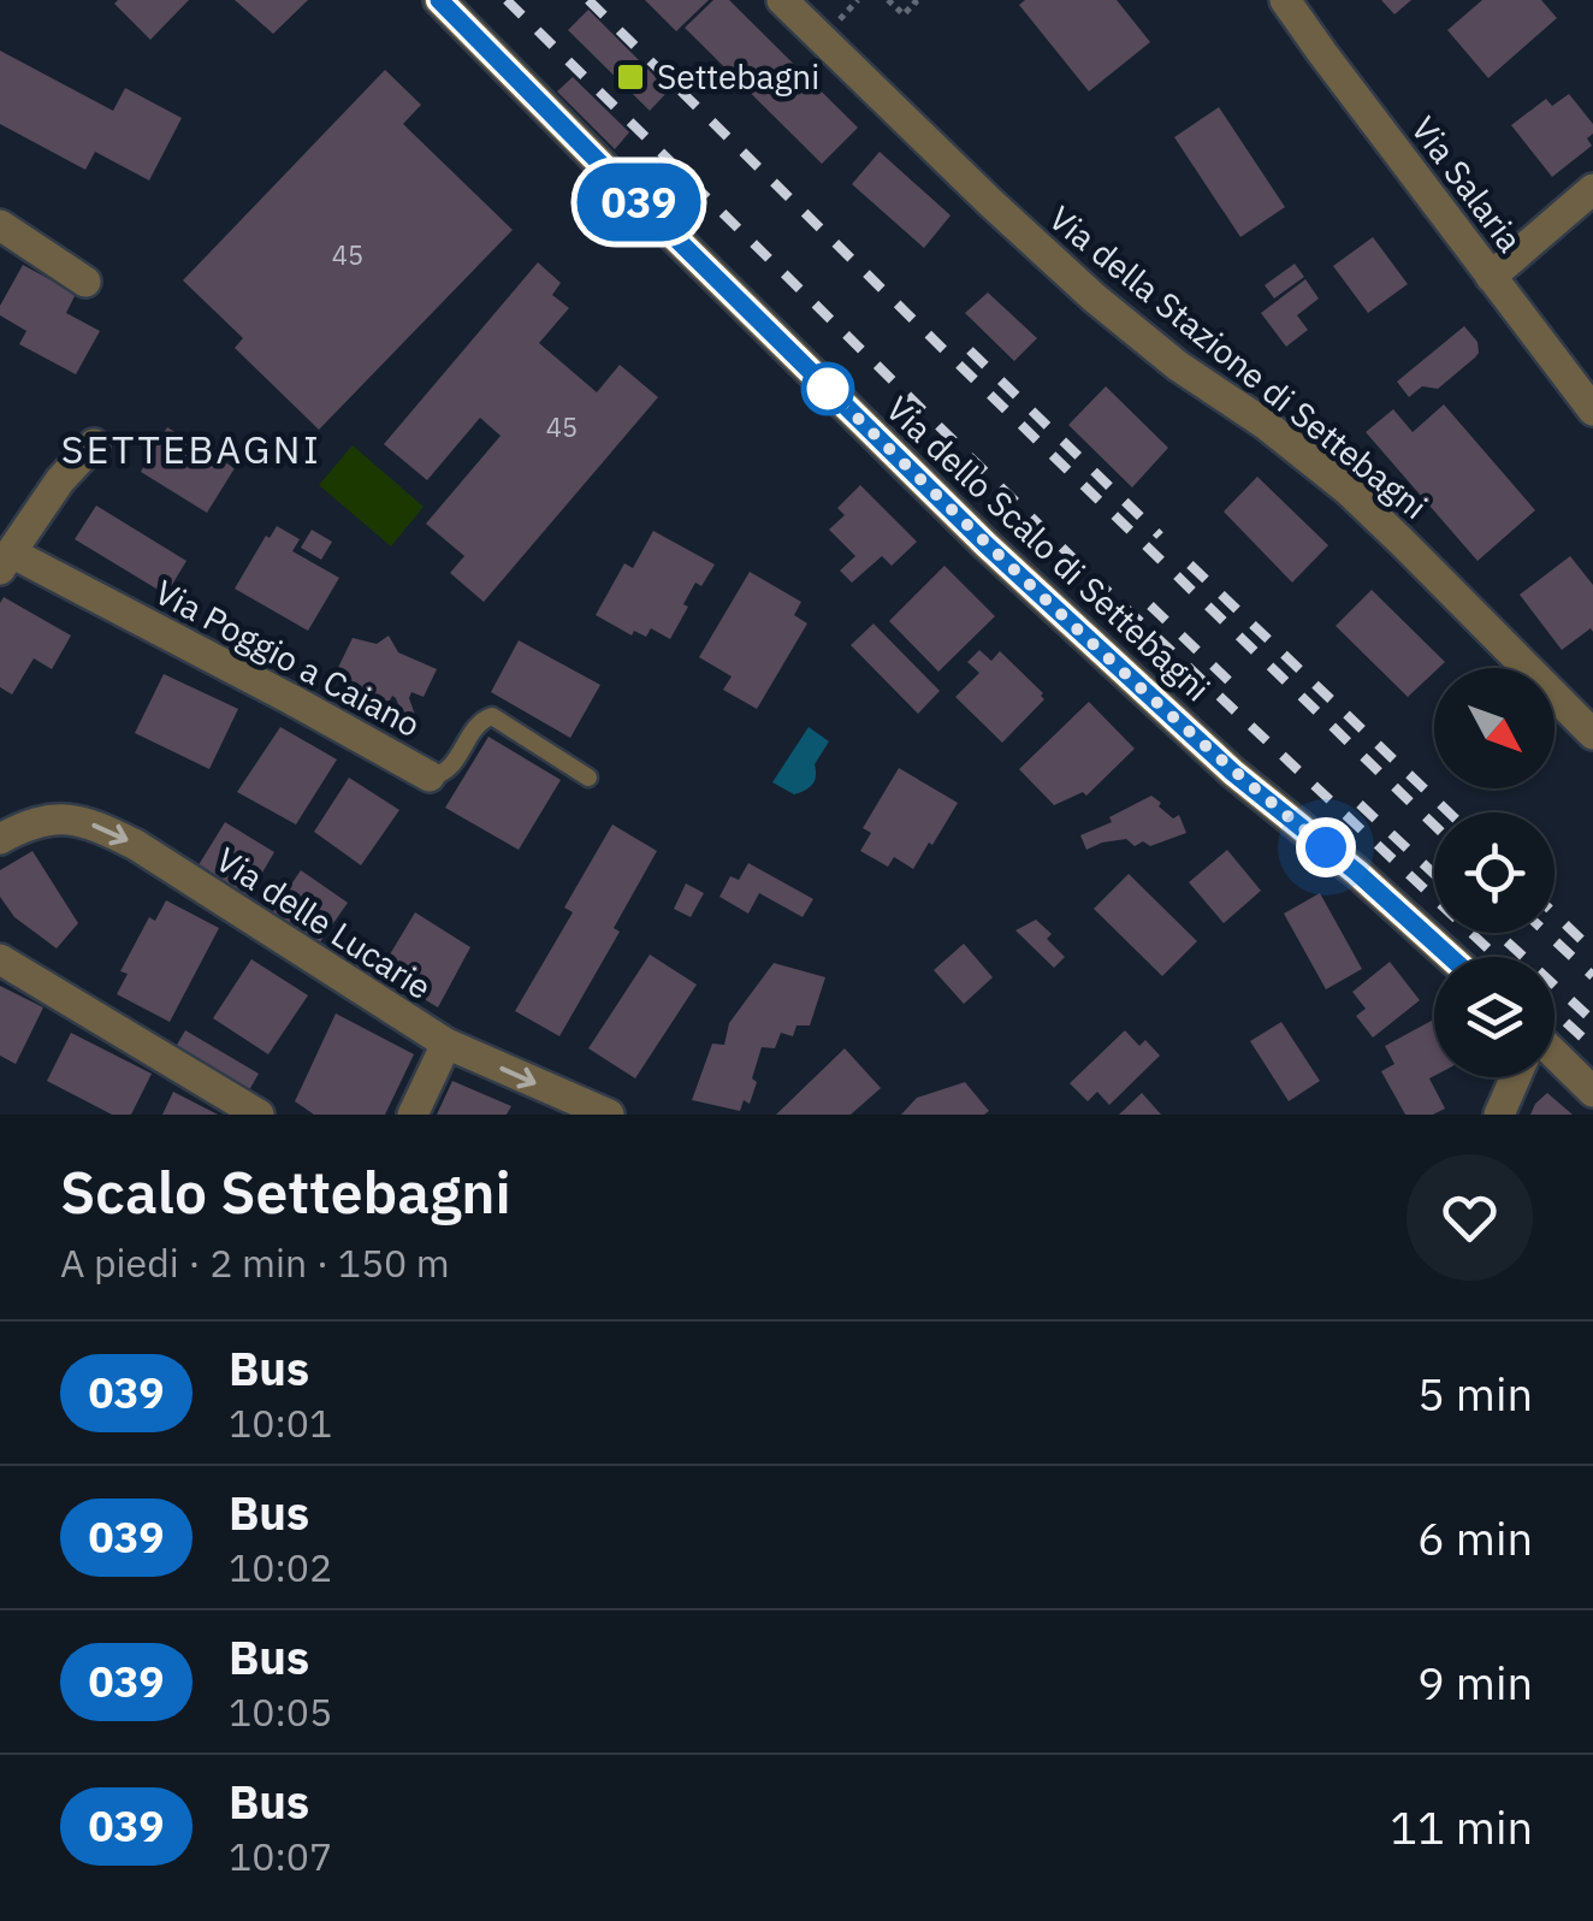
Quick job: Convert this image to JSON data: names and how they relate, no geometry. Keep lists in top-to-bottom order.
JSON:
{
  "streets": {
    "street": [
      "Via Salaria",
      "Via della Stazione di Settebagni",
      "Via dello Scalo di Settebagni",
      "Via Poggio a Caiano",
      "Via delle Lucarie"
    ]
  },
  "one_way": ["Via delle Lucarie"],
  "districts": ["SETTEBAGNI"],
  "places": {
    "transit": ["Settebagni"]
  },
  "lines": ["bus line 039"],
  "house_numbers": ["45", "45"],
  "north": "bottom right",
  "page": {
    "on_map": "039",
    "heading": ["Scalo Settebagni", "A piedi · 2 min · 150 m"],
    "list": [
      {
        "mark": "039",
        "name": "Bus",
        "note": "10:01",
        "value": "5 min"
      },
      {
        "mark": "039",
        "name": "Bus",
        "note": "10:02",
        "value": "6 min"
      },
      {
        "mark": "039",
        "name": "Bus",
        "note": "10:05",
        "value": "9 min"
      },
      {
        "mark": "039",
        "name": "Bus",
        "note": "10:07",
        "value": "11 min"
      }
    ]
  }
}
